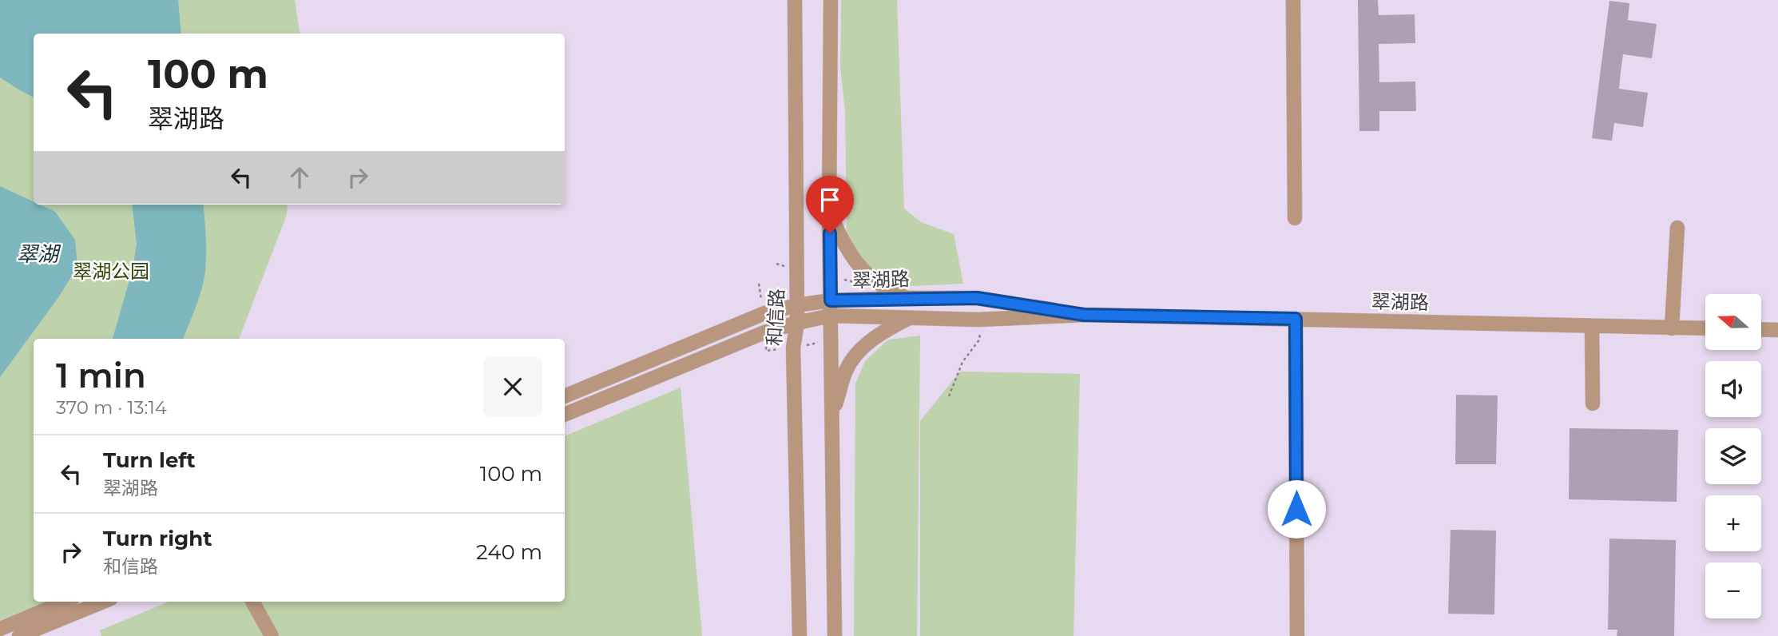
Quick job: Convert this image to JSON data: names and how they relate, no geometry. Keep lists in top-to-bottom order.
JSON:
{
  "streets": {
    "street": ["翠湖路", "和信路"]
  },
  "crossings": [
    ["翠湖路", "和信路"]
  ],
  "water": ["翠湖"],
  "parks": ["翠湖公园"],
  "north": "left",
  "page": {
    "turn": ["100 m", "翠湖路"],
    "map_buttons": ["+", "−"],
    "heading": ["1 min", "370 m · 13:14"],
    "list": [
      {
        "name": "Turn left",
        "note": "翠湖路",
        "value": "100 m"
      },
      {
        "name": "Turn right",
        "note": "和信路",
        "value": "240 m"
      }
    ]
  }
}
